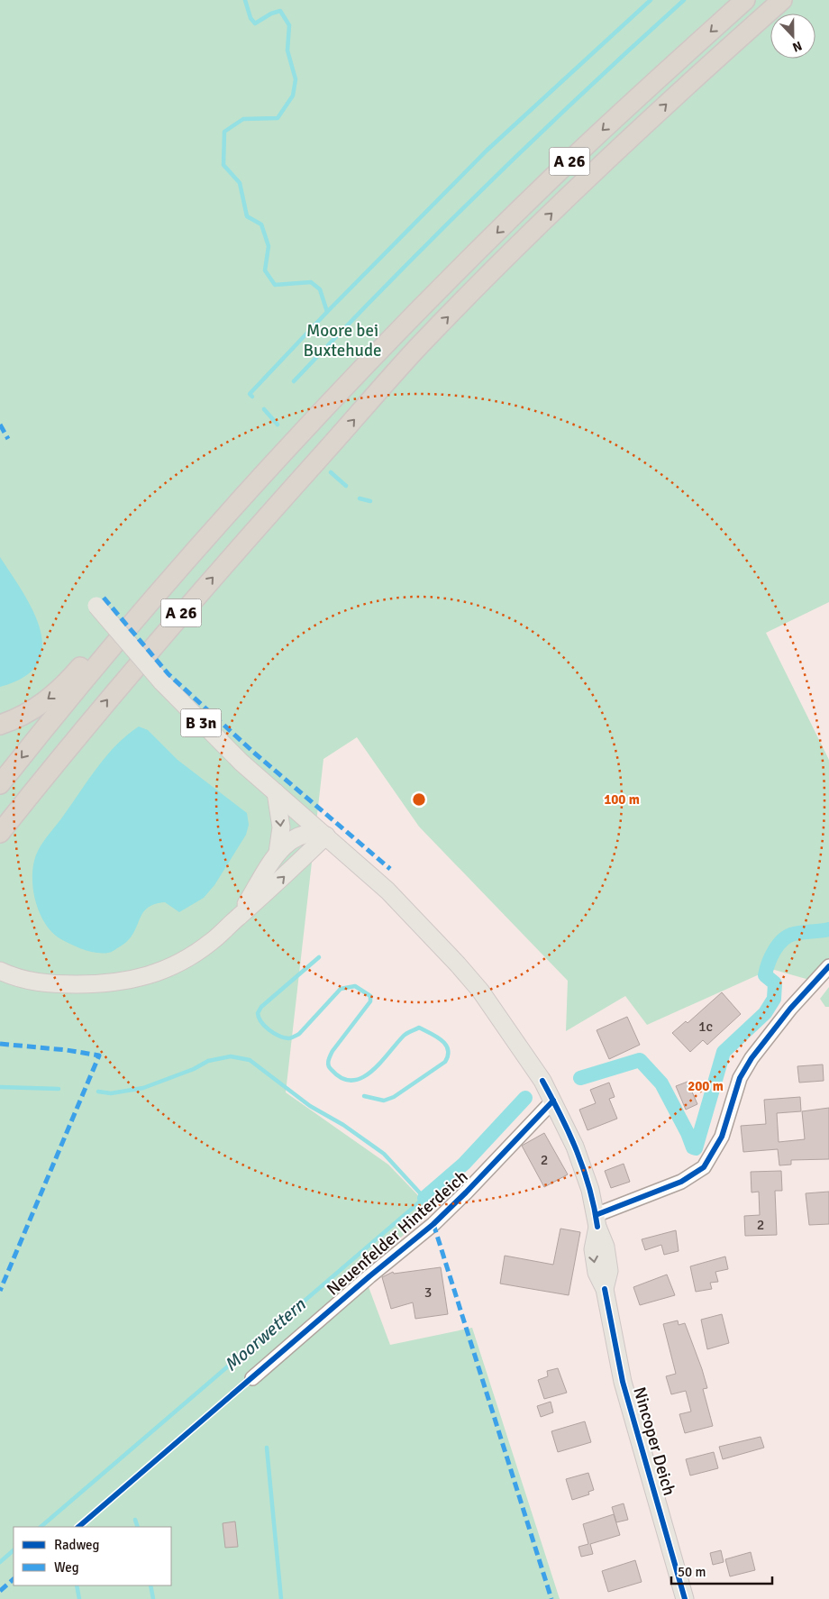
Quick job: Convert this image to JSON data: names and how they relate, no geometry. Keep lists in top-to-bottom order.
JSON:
{
  "streets": {
    "highway": ["A 26"],
    "main road": ["B 3n", "Nincoper Deich"],
    "street": ["Neuenfelder Hinterdeich"]
  },
  "crossings": [
    ["Neuenfelder Hinterdeich", "Nincoper Deich"]
  ],
  "water": ["Moorwettern"],
  "parks": ["Moore bei Buxtehude"],
  "house_numbers": [
    "1c",
    "2",
    "2",
    "3"
  ],
  "legend": ["Radweg", "Weg"],
  "scale_bar": "50 m",
  "north": "bottom",
  "rings": ["100 m", "200 m"]
}
